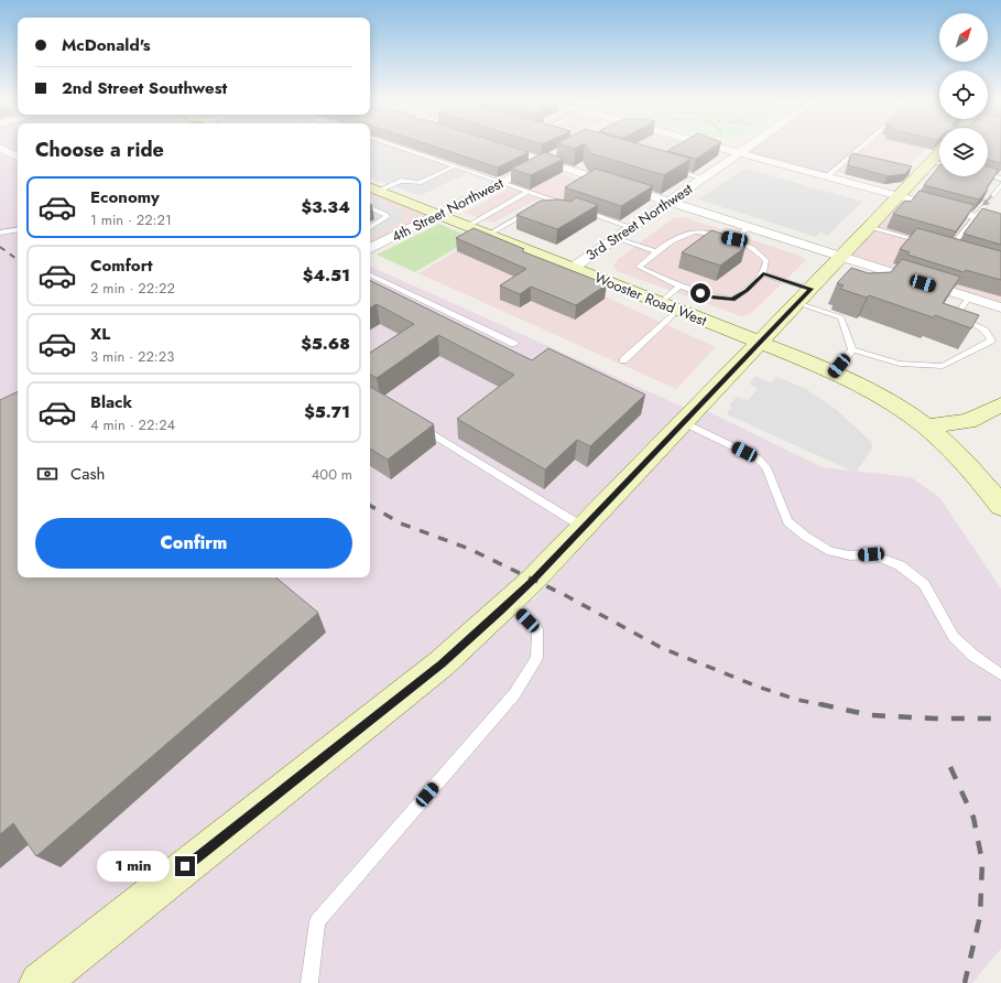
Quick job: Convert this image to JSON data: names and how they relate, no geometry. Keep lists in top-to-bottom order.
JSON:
{
  "streets": {
    "street": ["4th Street Northwest", "3rd Street Northwest", "Wooster Road West"]
  },
  "crossings": [
    ["4th Street Northwest", "Wooster Road West"],
    ["3rd Street Northwest", "Wooster Road West"]
  ],
  "north": "top right",
  "page": {
    "banner": ["McDonald's", "2nd Street Southwest"],
    "heading": "Choose a ride",
    "list": [
      {
        "name": "Economy",
        "note": "1 min · 22:21",
        "value": "$3.34"
      },
      {
        "name": "Comfort",
        "note": "2 min · 22:22",
        "value": "$4.51"
      },
      {
        "name": "XL",
        "note": "3 min · 22:23",
        "value": "$5.68"
      },
      {
        "name": "Black",
        "note": "4 min · 22:24",
        "value": "$5.71"
      }
    ],
    "pay": ["Cash", "400 m"],
    "buttons": "Confirm",
    "bubble": "1 min"
  }
}
